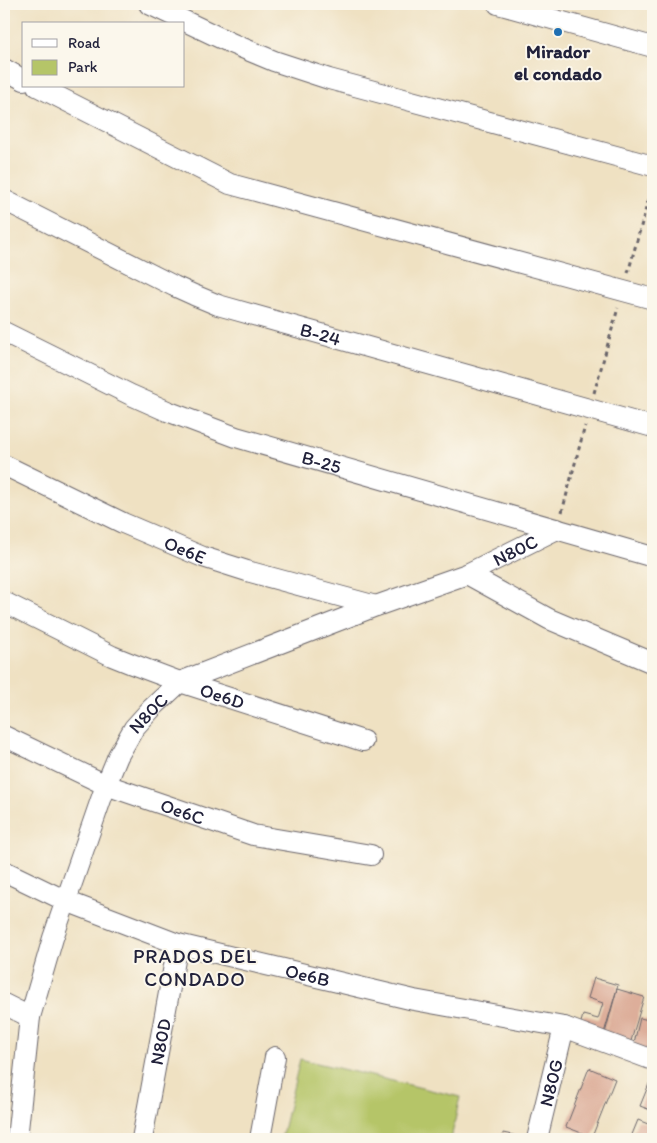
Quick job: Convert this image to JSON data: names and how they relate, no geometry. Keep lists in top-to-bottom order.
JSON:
{
  "streets": {
    "street": [
      "B-24",
      "B-25",
      "Oe6E",
      "N80C",
      "Oe6D",
      "Oe6C",
      "Oe6B",
      "N80D",
      "N80G"
    ]
  },
  "crossings": [
    ["B-25", "N80C"],
    ["Oe6E", "N80C"],
    ["N80C", "Oe6D"],
    ["N80C", "Oe6C"],
    ["N80C", "Oe6B"],
    ["Oe6B", "N80D"],
    ["Oe6B", "N80G"]
  ],
  "districts": ["PRADOS DEL CONDADO"],
  "places": ["Mirador el condado"],
  "legend": ["Road", "Park"]
}
